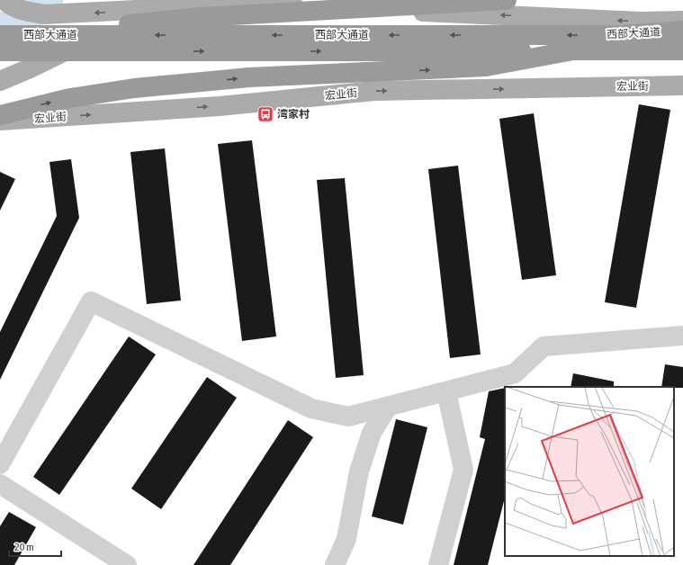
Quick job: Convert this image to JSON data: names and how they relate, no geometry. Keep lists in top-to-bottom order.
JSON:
{
  "streets": {
    "highway": ["西部大通道"],
    "main road": ["宏业街"]
  },
  "places": {
    "bus stop": ["湾家村"]
  },
  "scale_bar": "20 m"
}
